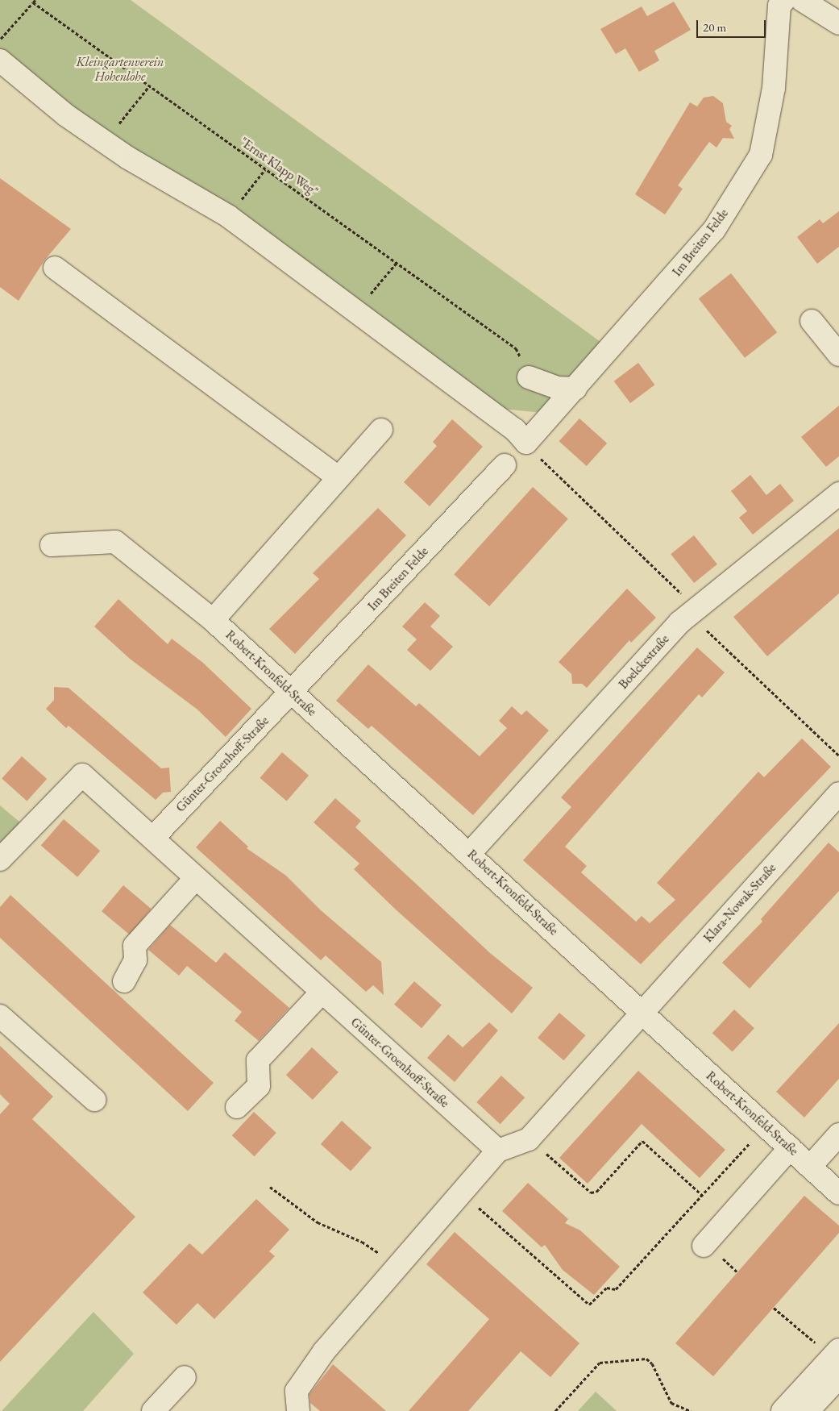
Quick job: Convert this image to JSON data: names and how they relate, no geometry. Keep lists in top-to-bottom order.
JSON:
{
  "streets": {
    "street": [
      "Im Breiten Felde",
      "Boelckestraße",
      "Robert-Kronfeld-Straße",
      "Günter-Groenhoff-Straße",
      "Klara-Nowak-Straße"
    ],
    "path": ["\"Ernst Klapp Weg\""]
  },
  "crossings": [
    ["Im Breiten Felde", "Robert-Kronfeld-Straße"],
    ["Im Breiten Felde", "Günter-Groenhoff-Straße"],
    ["Boelckestraße", "Robert-Kronfeld-Straße"],
    ["Robert-Kronfeld-Straße", "Günter-Groenhoff-Straße"],
    ["Robert-Kronfeld-Straße", "Klara-Nowak-Straße"]
  ],
  "parks": ["Kleingartenverein Hohenlohe"],
  "scale_bar": "20 m"
}
